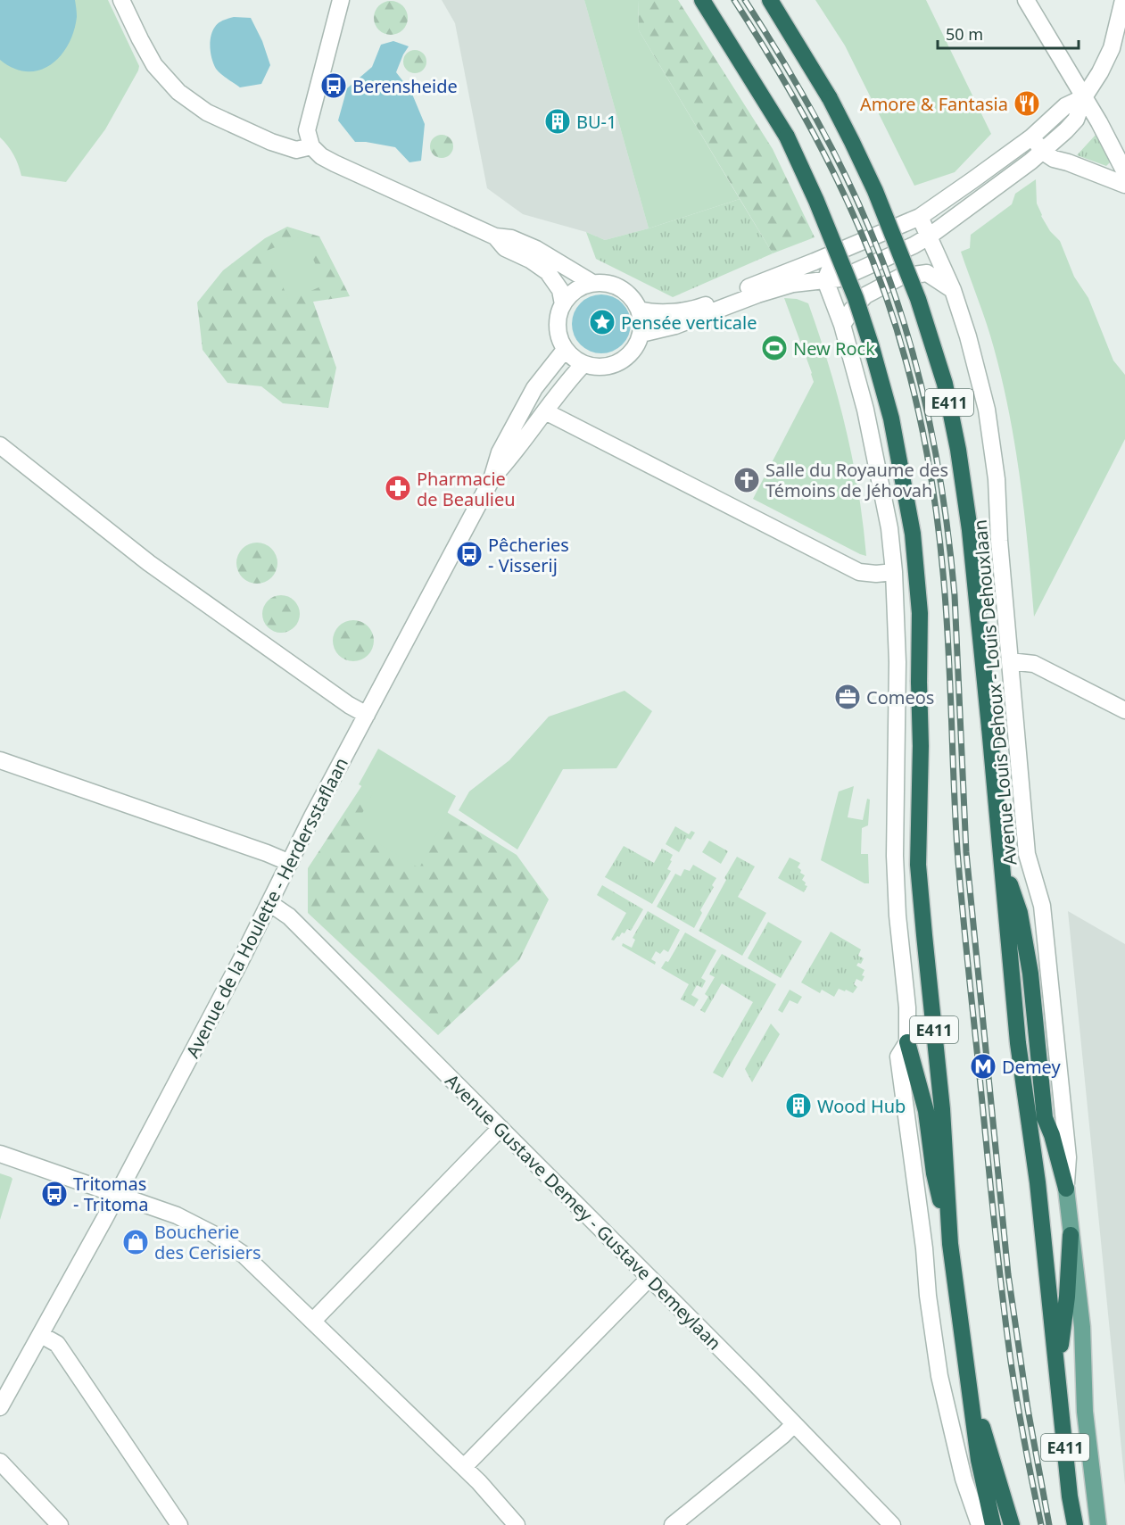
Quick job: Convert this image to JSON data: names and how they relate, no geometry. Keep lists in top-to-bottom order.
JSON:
{
  "streets": {
    "highway": ["E411"],
    "main road": ["Avenue Louis Dehoux - Louis Dehouxlaan"],
    "street": ["Avenue de la Houlette - Herdersstaflaan", "Avenue Gustave Demey - Gustave Demeylaan"]
  },
  "crossings": [
    ["Avenue de la Houlette - Herdersstaflaan", "Avenue Gustave Demey - Gustave Demeylaan"]
  ],
  "places": {
    "bus stop": ["Berensheide", "Pêcheries - Visserij", "Tritomas - Tritoma"],
    "restaurant": ["Amore & Fantasia"],
    "building": ["BU-1", "Wood Hub"],
    "place": ["Pensée verticale"],
    "sports": ["New Rock"],
    "church": ["Salle du Royaume des Témoins de Jéhovah"],
    "pharmacy": ["Pharmacie de Beaulieu"],
    "office": ["Comeos"],
    "metro station": ["Demey"],
    "shop": ["Boucherie des Cerisiers"]
  },
  "scale_bar": "50 m"
}
